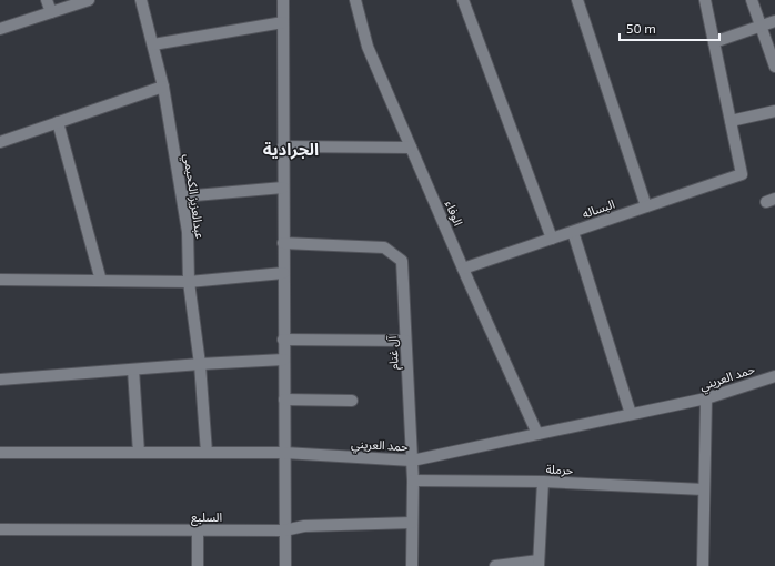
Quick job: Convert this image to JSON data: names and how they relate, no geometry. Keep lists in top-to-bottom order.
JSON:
{
  "streets": {
    "street": [
      "عبدالعزيز الكحيمي",
      "البساله",
      "الوفاء",
      "آل غنام",
      "حمد العريني",
      "حرملة",
      "السليع"
    ]
  },
  "crossings": [
    ["عبدالعزيز الكحيمي", "حمد العريني"],
    ["البساله", "الوفاء"],
    ["الوفاء", "حمد العريني"],
    ["آل غنام", "حمد العريني"],
    ["آل غنام", "حرملة"],
    ["آل غنام", "السليع"]
  ],
  "districts": ["الجرادية"],
  "scale_bar": "50 m"
}
